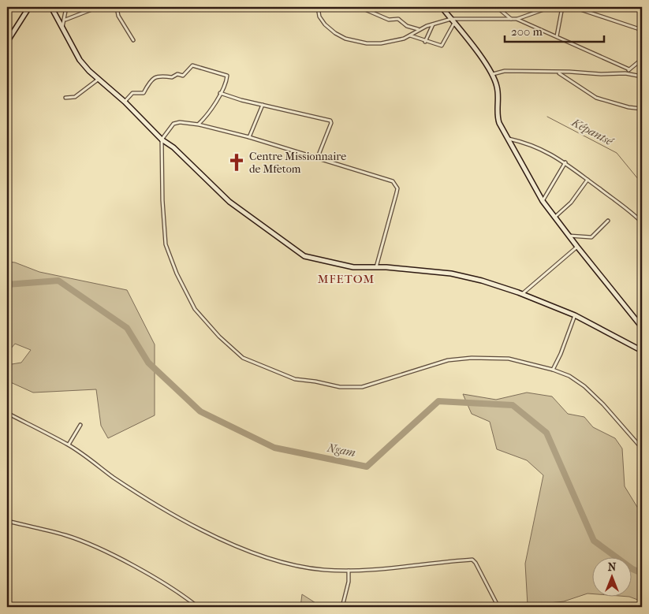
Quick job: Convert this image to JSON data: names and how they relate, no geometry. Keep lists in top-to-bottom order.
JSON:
{
  "districts": ["MFETOM"],
  "water": ["Képantsé", "Ngam"],
  "places": {
    "church": ["Centre Missionnaire de Mfetom"]
  },
  "scale_bar": "200 m",
  "north": "top"
}
